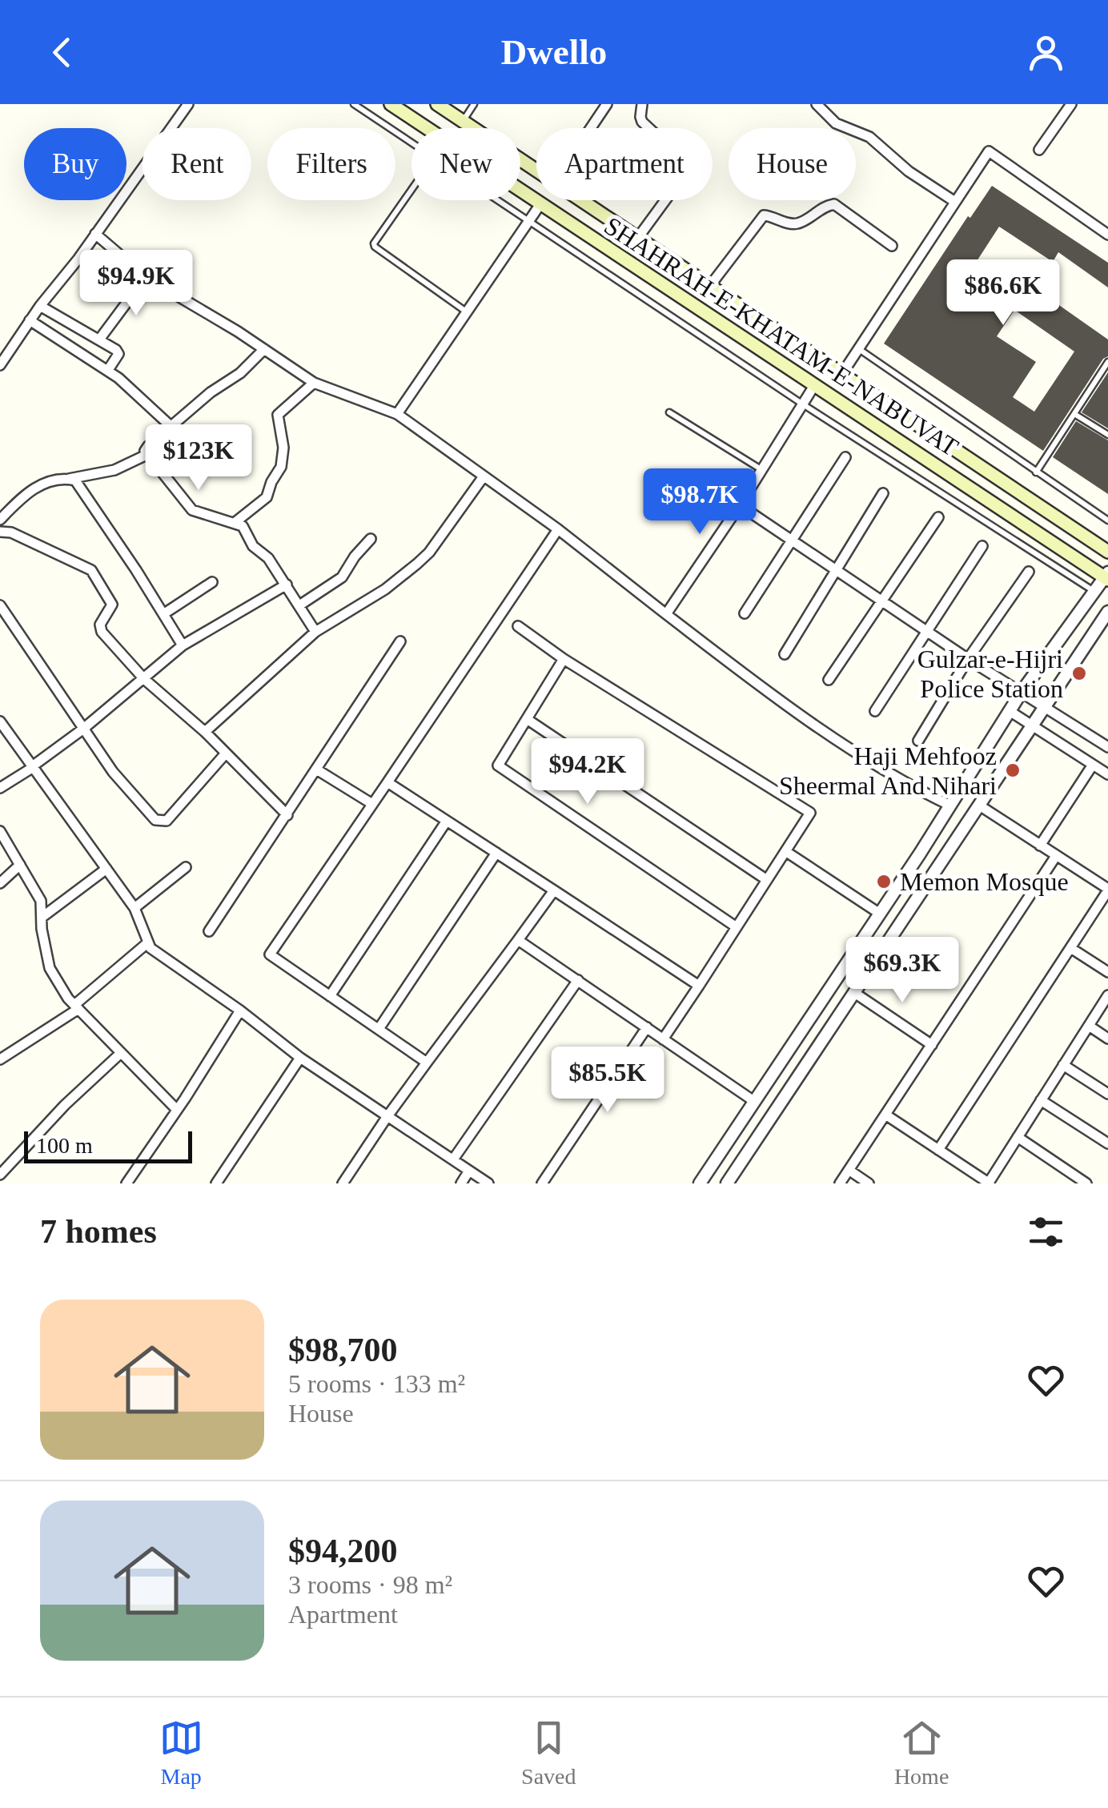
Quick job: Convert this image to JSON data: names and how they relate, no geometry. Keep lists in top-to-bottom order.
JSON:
{
  "streets": {
    "main road": ["SHAHRAH-E-KHATAM-E-NABUVAT"]
  },
  "places": ["Gulzar-e-Hijri Police Station", "Haji Mehfooz Sheermal And Nihari", "Memon Mosque"],
  "scale_bar": "100 m",
  "page": {
    "header": "Dwello",
    "chip": [
      "Buy",
      "Rent",
      "Filters",
      "New",
      "Apartment",
      "House"
    ],
    "price": [
      "$94.9K",
      "$86.6K",
      "$123K",
      "$98.7K",
      "$94.2K",
      "$69.3K",
      "$85.5K"
    ],
    "scale": "100 m",
    "heading": "7 homes",
    "list": [
      {
        "name": "$98,700",
        "note": "5 rooms · 133 m² · House"
      },
      {
        "name": "$94,200",
        "note": "3 rooms · 98 m² · Apartment"
      }
    ],
    "tabs": ["Map", "Saved", "Home"]
  }
}
